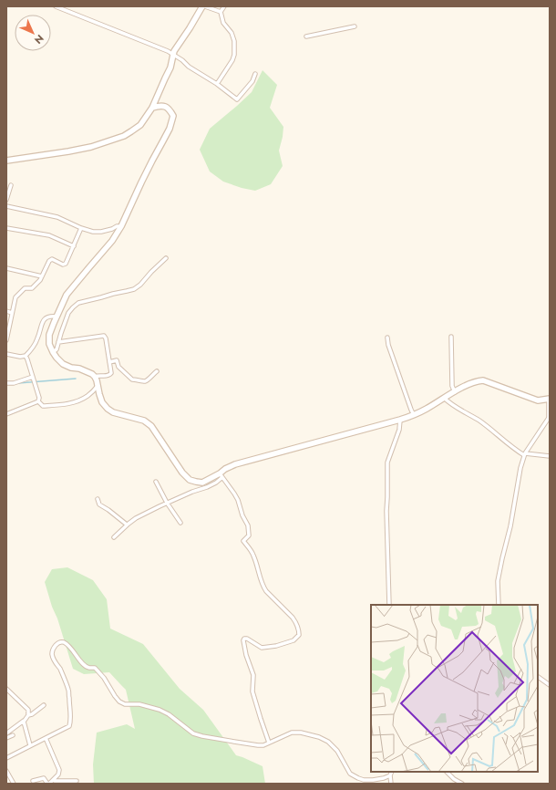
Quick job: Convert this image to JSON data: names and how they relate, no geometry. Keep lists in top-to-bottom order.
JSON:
{
  "north": "bottom right"
}
